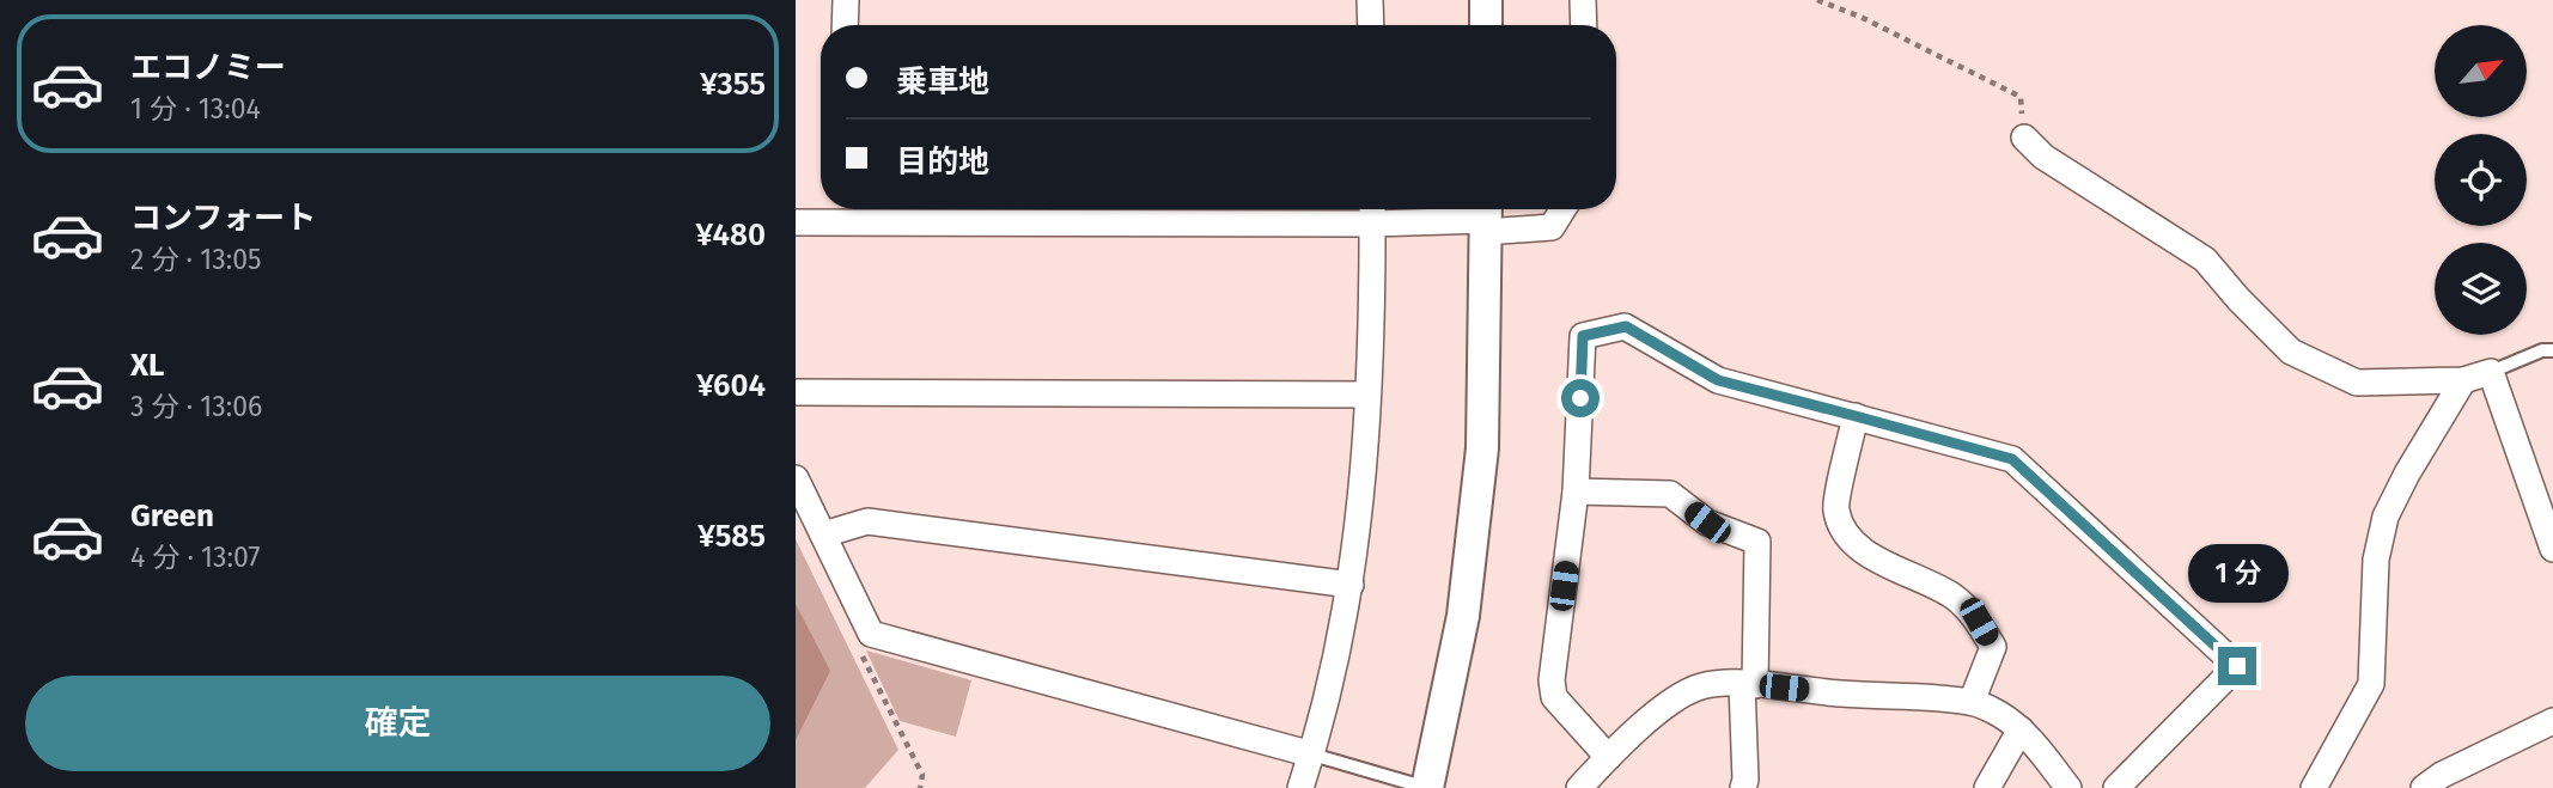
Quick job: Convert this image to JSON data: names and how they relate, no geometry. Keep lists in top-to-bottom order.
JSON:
{
  "north": "top right",
  "page": {
    "list": [
      {
        "name": "エコノミー",
        "note": "1 分 · 13:04",
        "value": "¥355"
      },
      {
        "name": "コンフォート",
        "note": "2 分 · 13:05",
        "value": "¥480"
      },
      {
        "name": "XL",
        "note": "3 分 · 13:06",
        "value": "¥604"
      },
      {
        "name": "Green",
        "note": "4 分 · 13:07",
        "value": "¥585"
      }
    ],
    "banner": ["乗車地", "目的地"],
    "bubble": "1 分",
    "buttons": "確定"
  }
}
